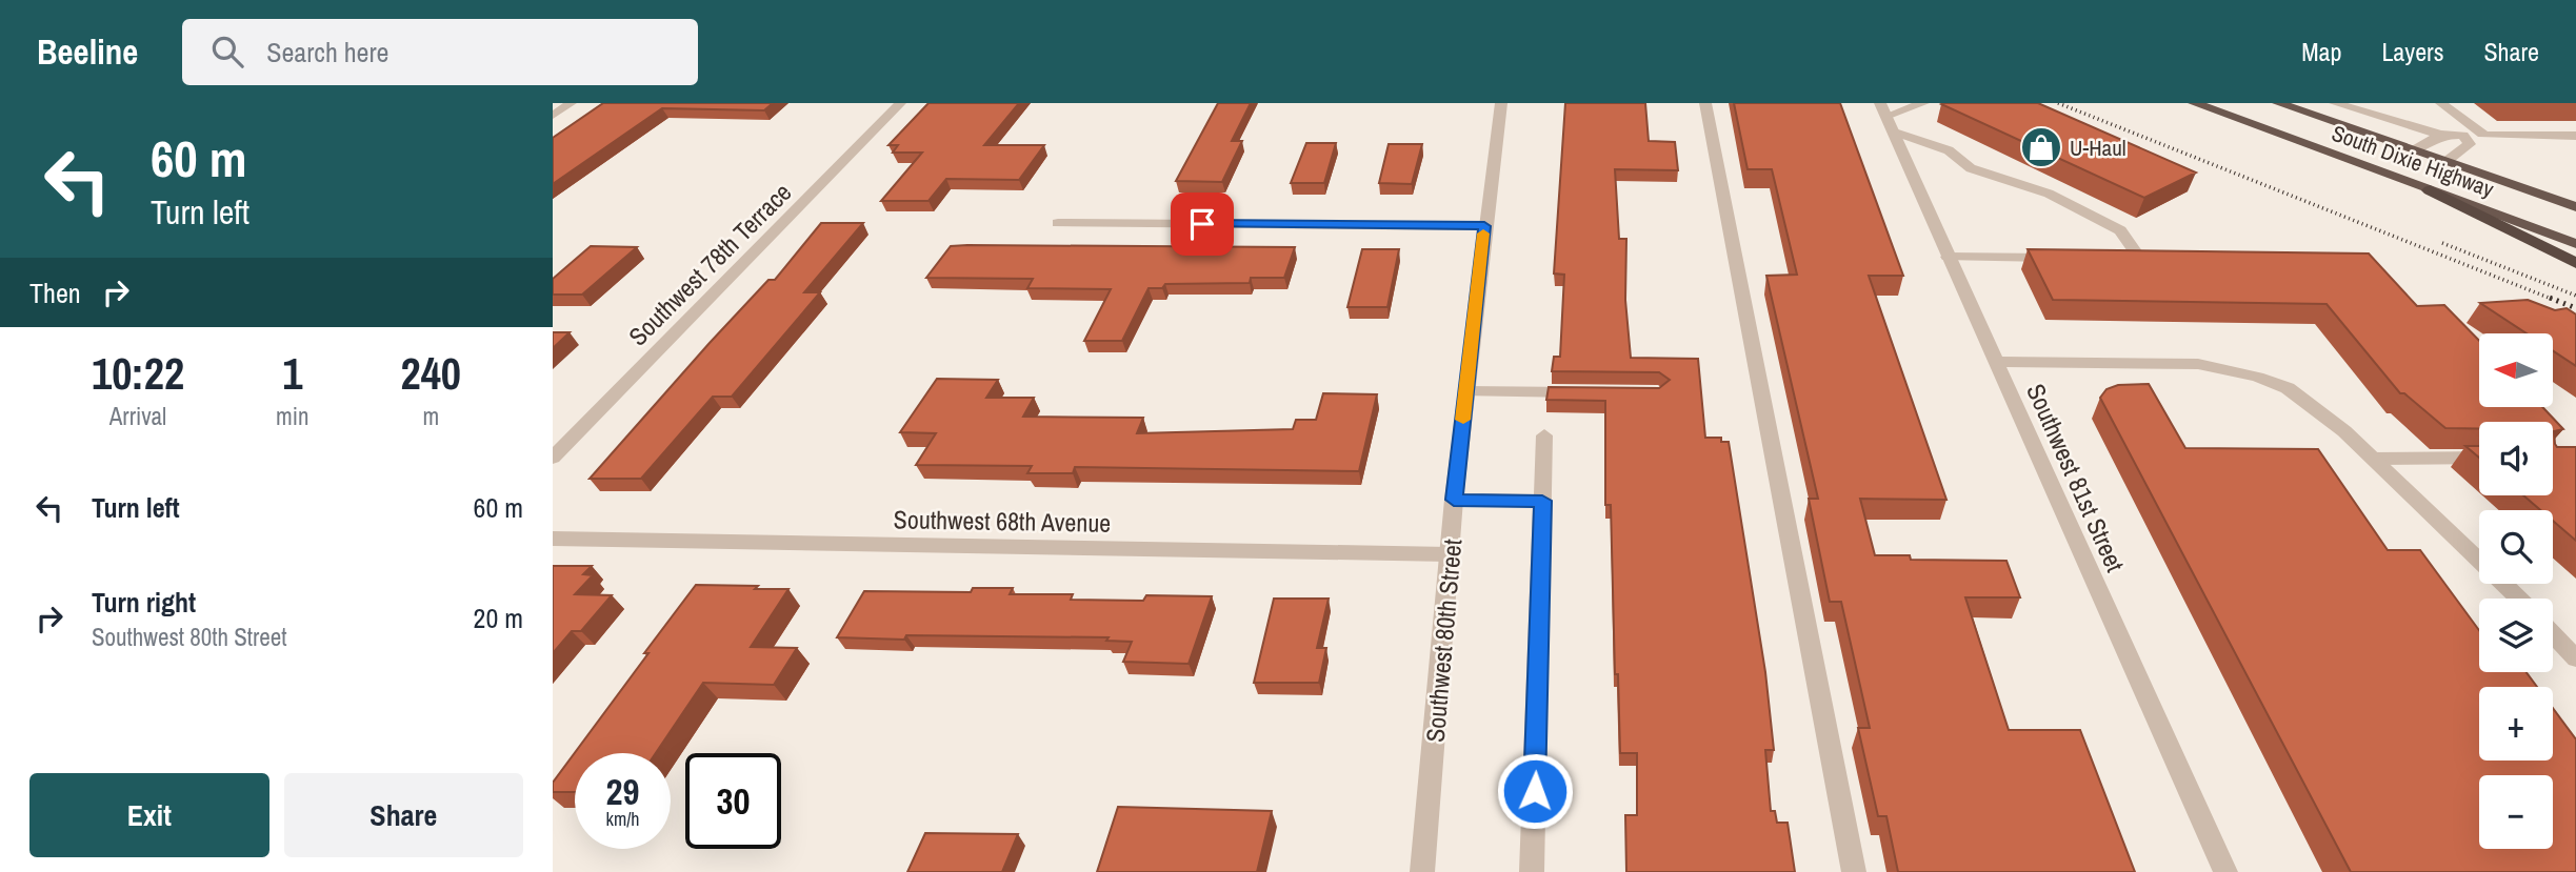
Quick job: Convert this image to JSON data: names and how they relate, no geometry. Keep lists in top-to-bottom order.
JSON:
{
  "streets": {
    "highway": ["South Dixie Highway"],
    "street": [
      "Southwest 78th Terrace",
      "Southwest 81st Street",
      "Southwest 68th Avenue",
      "Southwest 80th Street"
    ]
  },
  "crossings": [
    ["Southwest 68th Avenue", "Southwest 80th Street"]
  ],
  "places": {
    "shop": ["U-Haul"]
  },
  "north": "left",
  "page": {
    "header": "Beeline",
    "search": "Search here",
    "nav": ["Map", "Layers", "Share"],
    "turn": ["60 m", "Turn left"],
    "then": "Then",
    "eta": [
      "10:22",
      "Arrival",
      "1",
      "min",
      "240",
      "m"
    ],
    "map_buttons": ["+", "−"],
    "list": [
      {
        "name": "Turn left",
        "value": "60 m"
      },
      {
        "name": "Turn right",
        "note": "Southwest 80th Street",
        "value": "20 m"
      }
    ],
    "speed": "29 km/h",
    "limit": "30",
    "buttons": ["Exit", "Share"]
  }
}
